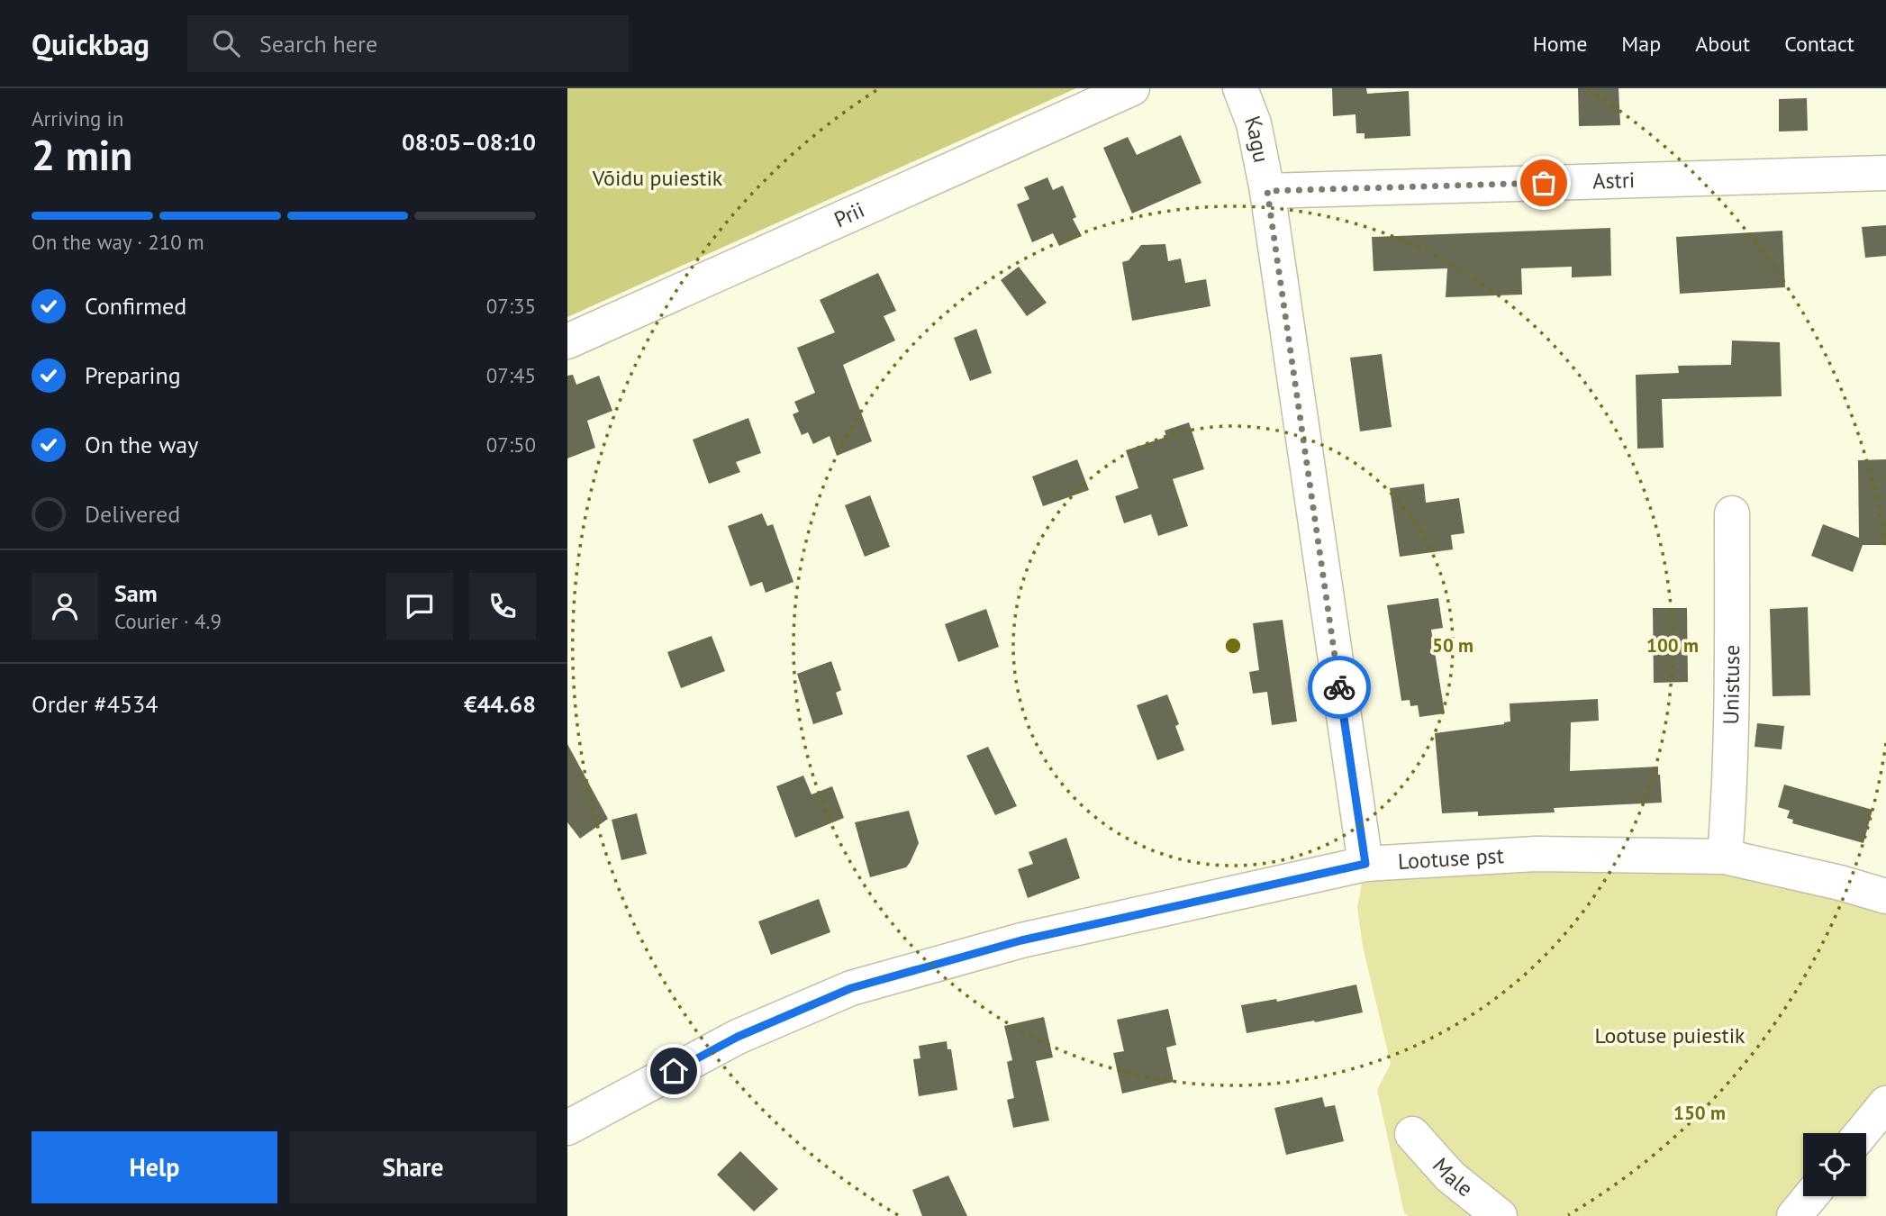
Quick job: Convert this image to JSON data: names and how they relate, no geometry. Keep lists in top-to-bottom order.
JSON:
{
  "streets": {
    "street": [
      "Kagu",
      "Astri",
      "Prii",
      "Unistuse",
      "Lootuse pst",
      "Male"
    ]
  },
  "crossings": [
    ["Kagu", "Astri"],
    ["Kagu", "Lootuse pst"],
    ["Unistuse", "Lootuse pst"]
  ],
  "parks": ["Võidu puiestik", "Lootuse puiestik"],
  "page": {
    "header": "Quickbag",
    "search": "Search here",
    "nav": [
      "Home",
      "Map",
      "About",
      "Contact"
    ],
    "heading": ["2 min", "Arriving in", "08:05–08:10"],
    "panel": [
      "Sam",
      "Courier · 4.9",
      "Order #4534",
      "€44.68"
    ],
    "bar": "On the way · 210 m",
    "list": [
      ["Confirmed", "07:35"],
      ["Preparing", "07:45"],
      ["On the way", "07:50"],
      "Delivered"
    ],
    "buttons": ["Help", "Share"]
  },
  "rings": ["50 m", "100 m", "150 m"]
}
